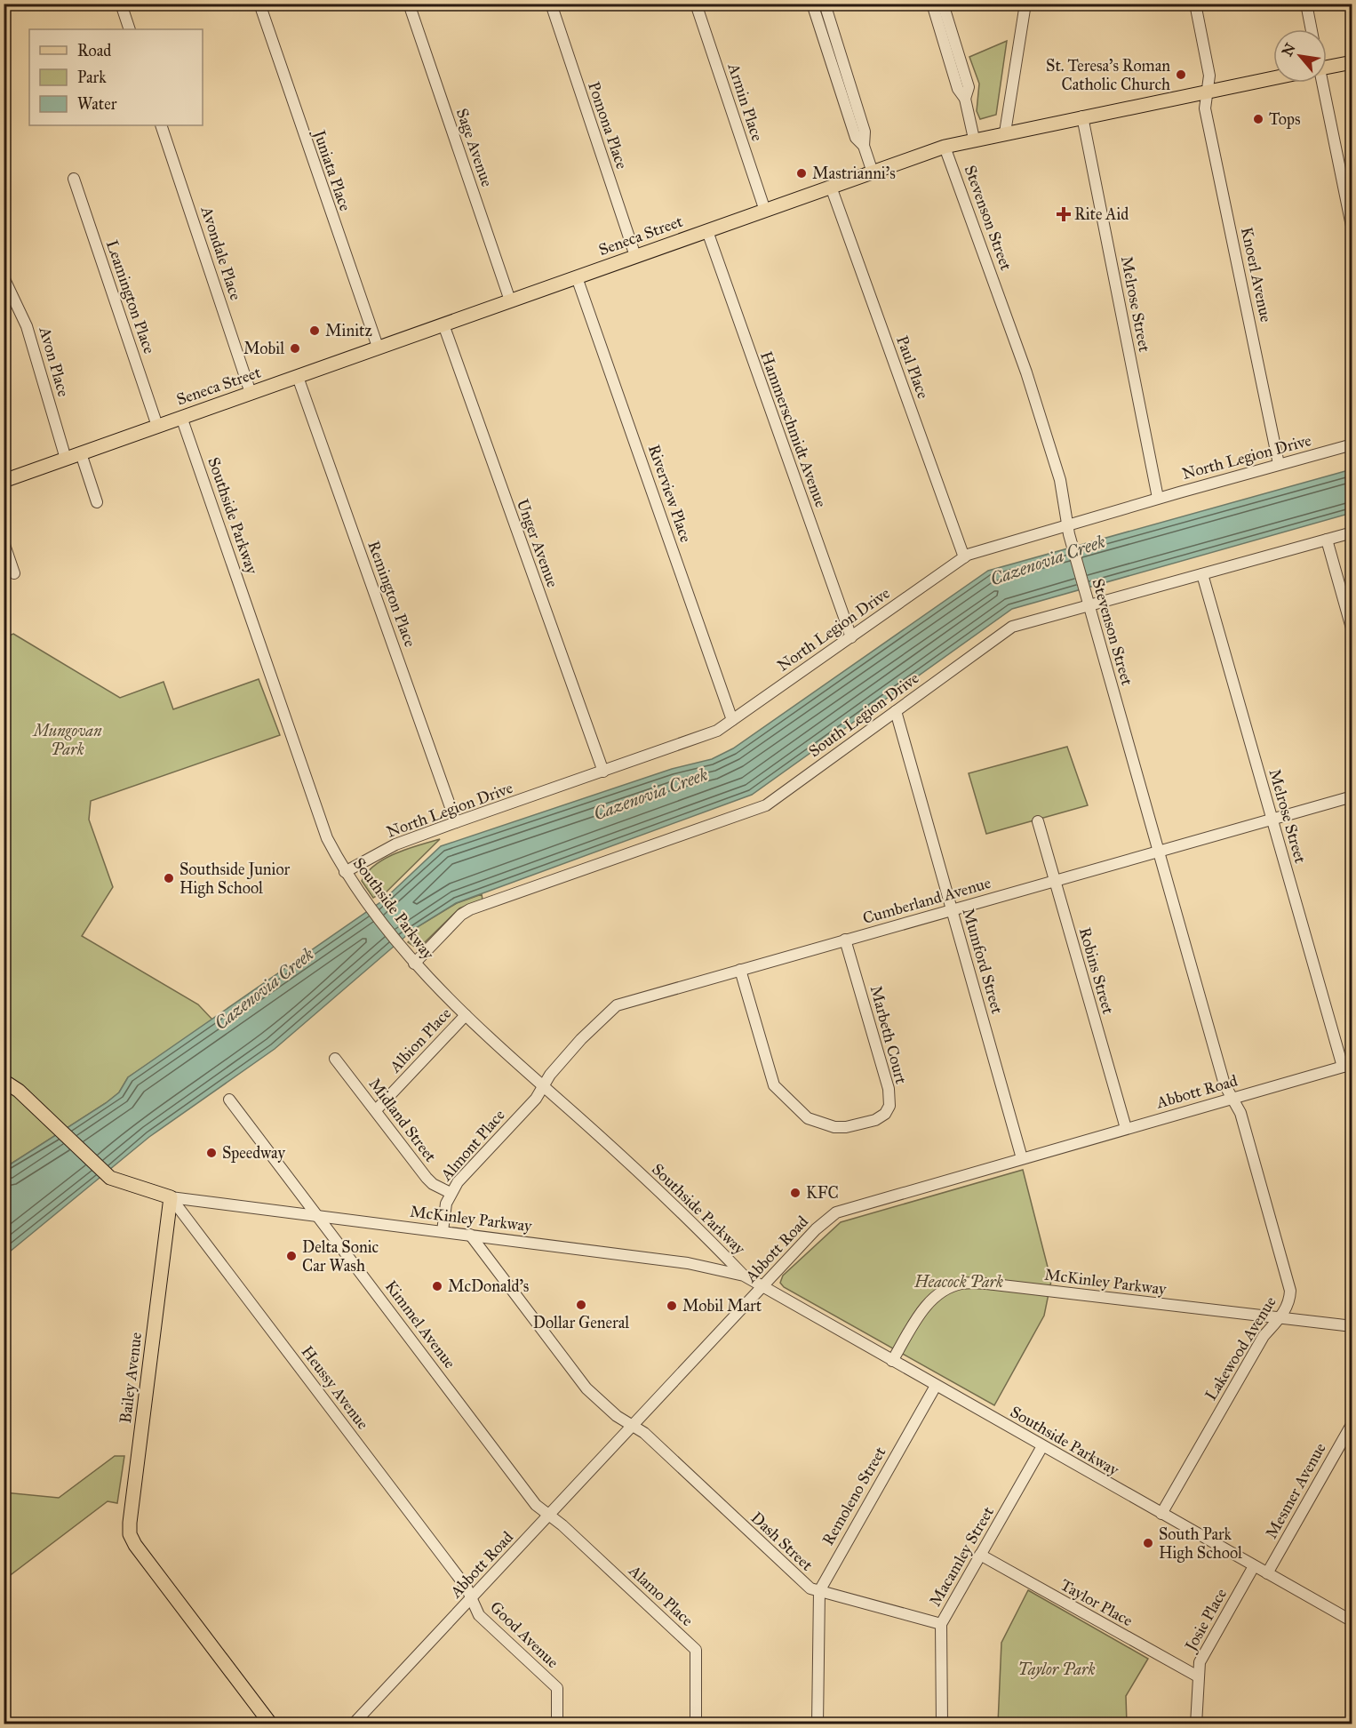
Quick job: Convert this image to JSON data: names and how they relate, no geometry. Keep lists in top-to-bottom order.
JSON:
{
  "streets": {
    "main road": ["Seneca Street", "Bailey Avenue"],
    "street": [
      "Armin Place",
      "Pomona Place",
      "Sage Avenue",
      "Juniata Place",
      "Stevenson Street",
      "Avondale Place",
      "Knoerl Avenue",
      "Leamington Place",
      "Melrose Street",
      "Avon Place",
      "Paul Place",
      "Hammerschmidt Avenue",
      "North Legion Drive",
      "Riverview Place",
      "Southside Parkway",
      "Unger Avenue",
      "Remington Place",
      "South Legion Drive",
      "Cumberland Avenue",
      "Mumford Street",
      "Robins Street",
      "Marbeth Court",
      "Albion Place",
      "Abbott Road",
      "Midland Street",
      "Almont Place",
      "McKinley Parkway",
      "Kimmel Avenue",
      "Lakewood Avenue",
      "Heussy Avenue",
      "Mesmer Avenue",
      "Remoleno Street",
      "Dash Street",
      "Macamley Street",
      "Alamo Place",
      "Taylor Place",
      "Josie Place",
      "Good Avenue"
    ]
  },
  "crossings": [
    ["Armin Place", "Seneca Street"],
    ["Pomona Place", "Seneca Street"],
    ["Sage Avenue", "Seneca Street"],
    ["Juniata Place", "Seneca Street"],
    ["Stevenson Street", "Seneca Street"],
    ["Stevenson Street", "North Legion Drive"],
    ["Stevenson Street", "South Legion Drive"],
    ["Stevenson Street", "Cumberland Avenue"],
    ["Stevenson Street", "Abbott Road"],
    ["Stevenson Street", "Lakewood Avenue"],
    ["Seneca Street", "Avondale Place"],
    ["Seneca Street", "Knoerl Avenue"],
    ["Seneca Street", "Leamington Place"],
    ["Seneca Street", "Melrose Street"],
    ["Seneca Street", "Avon Place"],
    ["Seneca Street", "Paul Place"],
    ["Seneca Street", "Hammerschmidt Avenue"],
    ["Seneca Street", "Riverview Place"],
    ["Seneca Street", "Southside Parkway"],
    ["Seneca Street", "Unger Avenue"],
    ["Seneca Street", "Remington Place"],
    ["Knoerl Avenue", "North Legion Drive"],
    ["Melrose Street", "North Legion Drive"],
    ["Melrose Street", "South Legion Drive"],
    ["Melrose Street", "Cumberland Avenue"],
    ["Melrose Street", "Abbott Road"],
    ["Paul Place", "North Legion Drive"],
    ["Hammerschmidt Avenue", "North Legion Drive"],
    ["North Legion Drive", "Riverview Place"],
    ["North Legion Drive", "Southside Parkway"],
    ["North Legion Drive", "Unger Avenue"],
    ["North Legion Drive", "Remington Place"],
    ["Southside Parkway", "South Legion Drive"],
    ["Southside Parkway", "Cumberland Avenue"],
    ["Southside Parkway", "Albion Place"],
    ["Southside Parkway", "Abbott Road"],
    ["Southside Parkway", "Almont Place"],
    ["Southside Parkway", "McKinley Parkway"],
    ["Southside Parkway", "Lakewood Avenue"],
    ["Southside Parkway", "Mesmer Avenue"],
    ["Southside Parkway", "Remoleno Street"],
    ["Southside Parkway", "Macamley Street"],
    ["Southside Parkway", "Josie Place"],
    ["South Legion Drive", "Mumford Street"],
    ["Cumberland Avenue", "Mumford Street"],
    ["Cumberland Avenue", "Robins Street"],
    ["Cumberland Avenue", "Marbeth Court"],
    ["Cumberland Avenue", "Almont Place"],
    ["Mumford Street", "Abbott Road"],
    ["Robins Street", "Abbott Road"],
    ["Albion Place", "Midland Street"],
    ["Abbott Road", "McKinley Parkway"],
    ["Abbott Road", "Kimmel Avenue"],
    ["Abbott Road", "Lakewood Avenue"],
    ["Abbott Road", "Heussy Avenue"],
    ["Abbott Road", "Dash Street"],
    ["Abbott Road", "Alamo Place"],
    ["Abbott Road", "Good Avenue"],
    ["Midland Street", "Almont Place"],
    ["Almont Place", "McKinley Parkway"],
    ["McKinley Parkway", "Kimmel Avenue"],
    ["McKinley Parkway", "Lakewood Avenue"],
    ["McKinley Parkway", "Bailey Avenue"],
    ["McKinley Parkway", "Heussy Avenue"],
    ["Kimmel Avenue", "Alamo Place"],
    ["Bailey Avenue", "Heussy Avenue"],
    ["Heussy Avenue", "Good Avenue"],
    ["Remoleno Street", "Dash Street"],
    ["Dash Street", "Macamley Street"],
    ["Macamley Street", "Taylor Place"],
    ["Taylor Place", "Josie Place"]
  ],
  "water": ["Cazenovia Creek"],
  "parks": ["Mungovan Park", "Heacock Park", "Taylor Park"],
  "places": {
    "other": [
      "St. Teresa's Roman Catholic Church",
      "Tops",
      "Mastrianni's",
      "Minitz",
      "Mobil",
      "Southside Junior High School",
      "Speedway",
      "KFC",
      "Delta Sonic Car Wash",
      "McDonald's",
      "Dollar General",
      "Mobil Mart",
      "South Park High School"
    ],
    "health": ["Rite Aid"]
  },
  "legend": ["Road", "Park", "Water"],
  "north": "top left"
}
